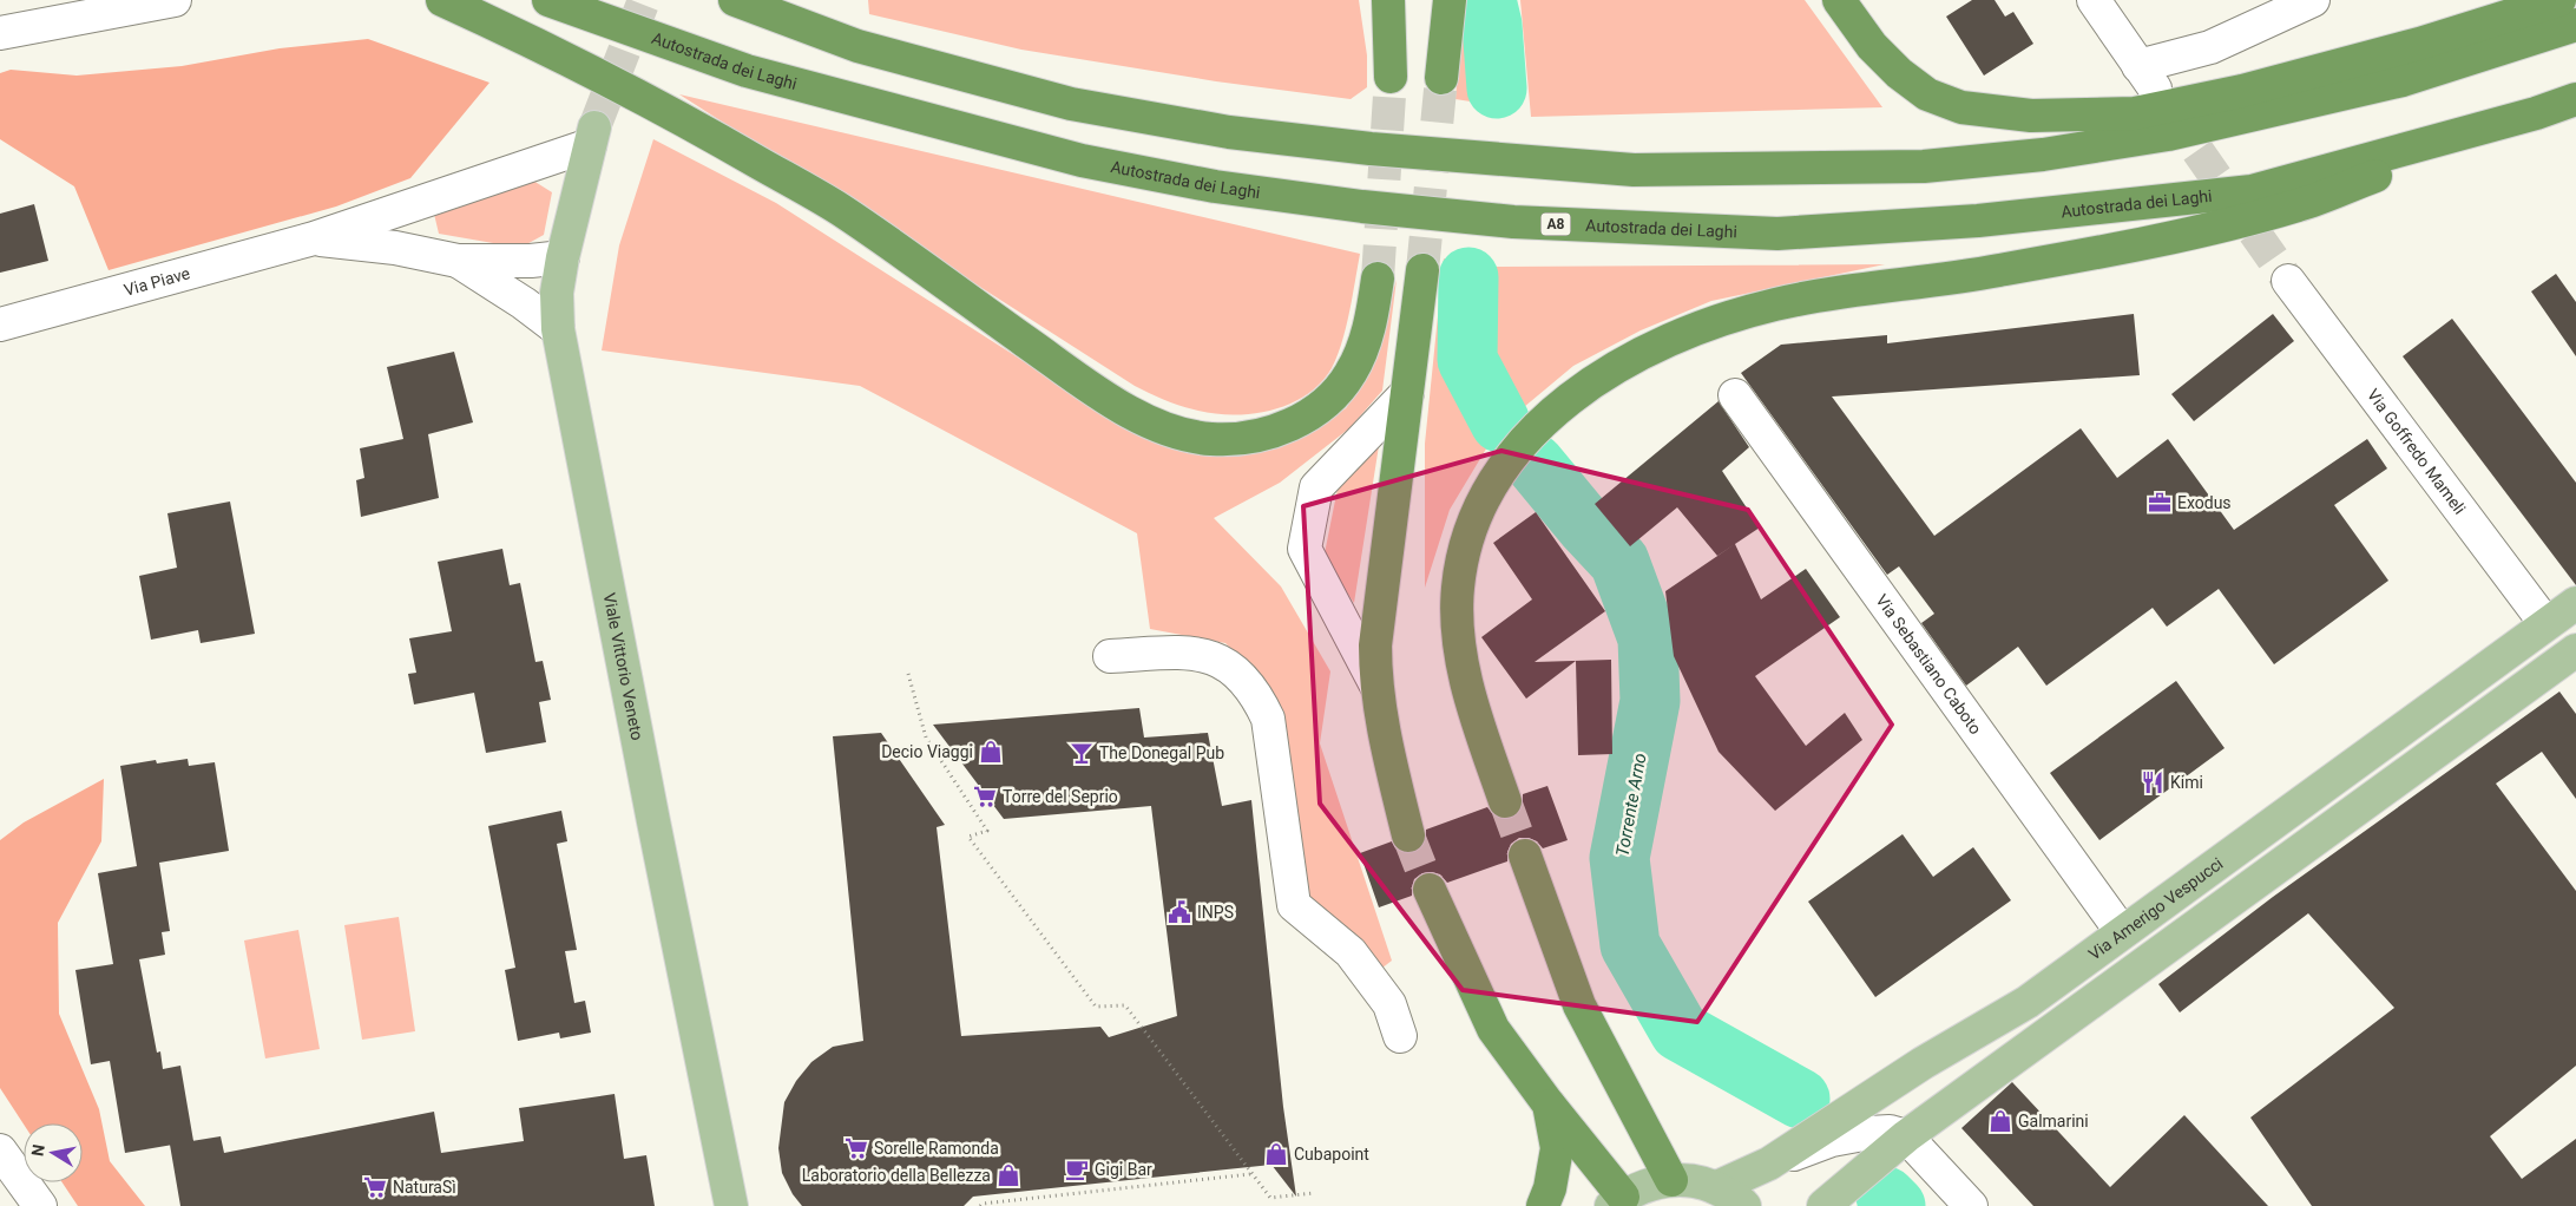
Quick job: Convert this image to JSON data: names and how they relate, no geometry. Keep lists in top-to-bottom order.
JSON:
{
  "streets": {
    "highway": ["Autostrada dei Laghi", "A8"],
    "main road": ["Viale Vittorio Veneto", "Via Amerigo Vespucci"],
    "street": ["Via Piave", "Via Goffredo Mameli", "Via Sebastiano Caboto"]
  },
  "crossings": [
    ["Via Piave", "Viale Vittorio Veneto"],
    ["Via Goffredo Mameli", "Via Amerigo Vespucci"],
    ["Via Sebastiano Caboto", "Via Amerigo Vespucci"]
  ],
  "water": ["Torrente Arno"],
  "places": {
    "office": ["Exodus"],
    "shop": [
      "Decio Viaggi",
      "Galmarini",
      "Cubapoint",
      "Laboratorio della Bellezza"
    ],
    "bar": ["The Donegal Pub"],
    "restaurant": ["Kimi"],
    "supermarket": ["Torre del Seprio", "Sorelle Ramonda", "NaturaSì"],
    "public building": ["INPS"],
    "cafe": ["Gigi Bar"]
  },
  "north": "left"
}
